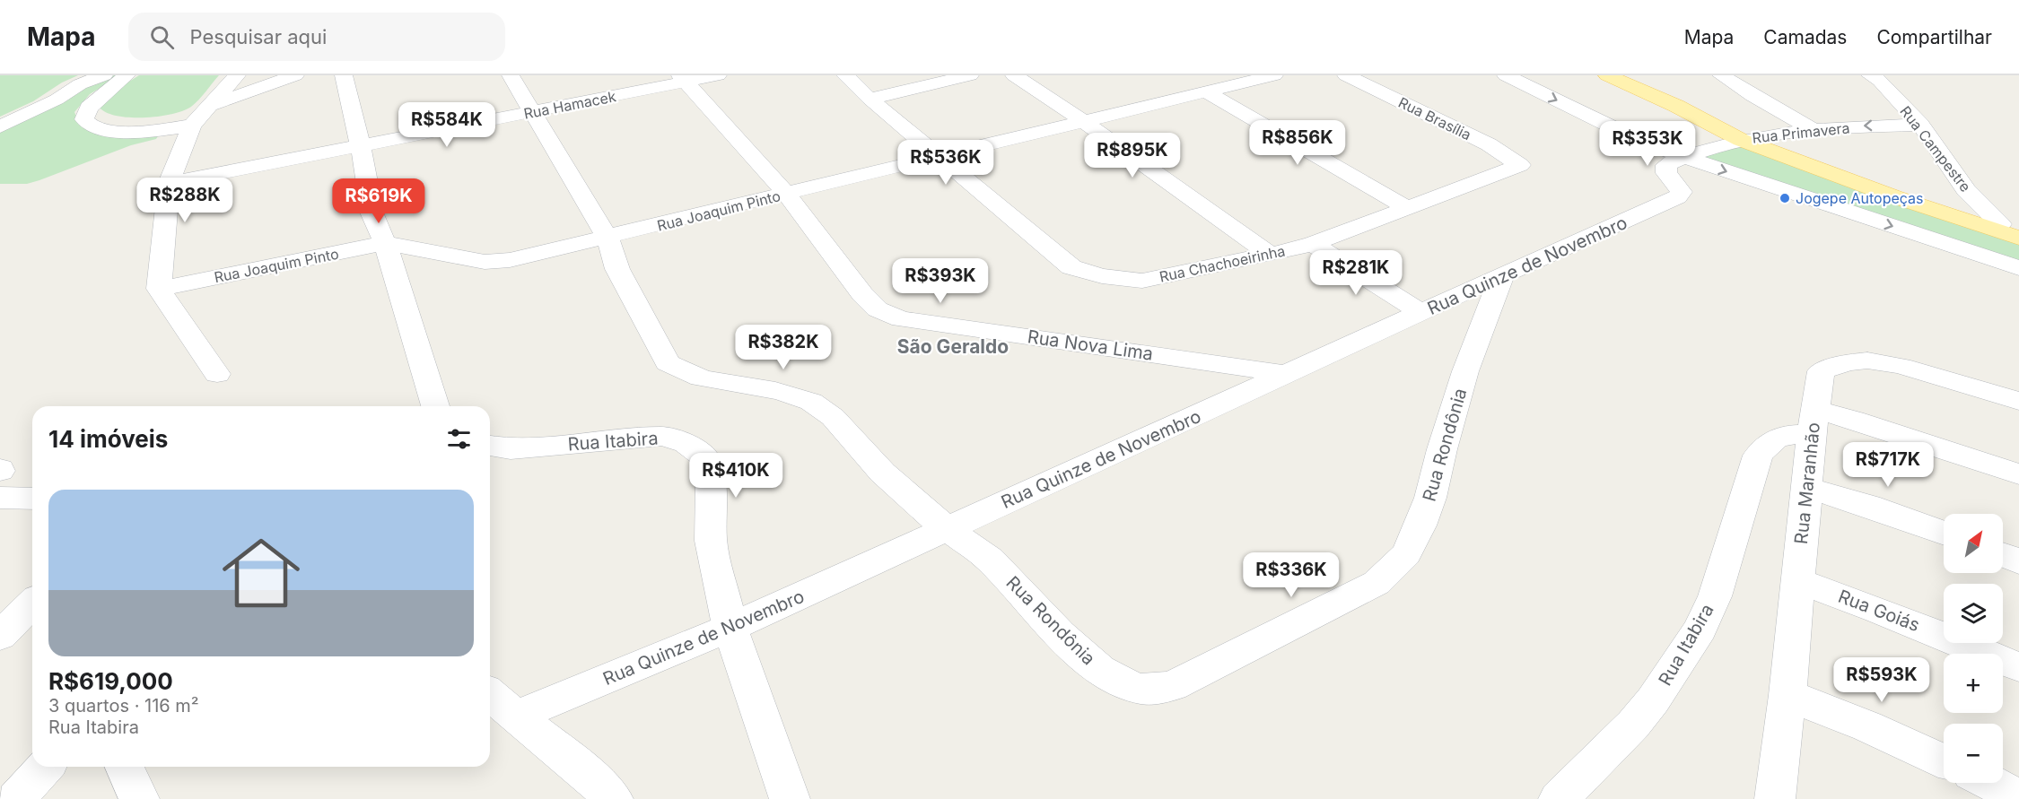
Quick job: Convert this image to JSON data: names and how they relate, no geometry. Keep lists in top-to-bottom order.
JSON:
{
  "streets": {
    "street": [
      "Rua Hamacek",
      "Rua Brasília",
      "Rua Primavera",
      "Rua Campestre",
      "Rua Joaquim Pinto",
      "Rua Chachoeirinha",
      "Rua Quinze de Novembro",
      "Rua Nova Lima",
      "Rua Itabira",
      "Rua Rondônia",
      "Rua Maranhão",
      "Rua Goiás"
    ]
  },
  "crossings": [
    ["Rua Hamacek", "Rua Nova Lima"],
    ["Rua Hamacek", "Rua Rondônia"],
    ["Rua Brasília", "Rua Chachoeirinha"],
    ["Rua Primavera", "Rua Campestre"],
    ["Rua Primavera", "Rua Quinze de Novembro"],
    ["Rua Joaquim Pinto", "Rua Chachoeirinha"],
    ["Rua Joaquim Pinto", "Rua Nova Lima"],
    ["Rua Joaquim Pinto", "Rua Rondônia"],
    ["Rua Quinze de Novembro", "Rua Nova Lima"],
    ["Rua Quinze de Novembro", "Rua Itabira"],
    ["Rua Quinze de Novembro", "Rua Rondônia"],
    ["Rua Itabira", "Rua Maranhão"],
    ["Rua Maranhão", "Rua Goiás"]
  ],
  "districts": ["São Geraldo"],
  "places": ["Jogepe Autopeças"],
  "north": "top right",
  "page": {
    "header": "Mapa",
    "search": "Pesquisar aqui",
    "nav": ["Mapa", "Camadas", "Compartilhar"],
    "price": [
      "R$584K",
      "R$856K",
      "R$353K",
      "R$895K",
      "R$536K",
      "R$288K",
      "R$619K",
      "R$281K",
      "R$393K",
      "R$382K",
      "R$717K",
      "R$410K",
      "R$336K",
      "R$593K"
    ],
    "heading": "14 imóveis",
    "list": [
      {
        "name": "R$619,000",
        "note": "3 quartos · 116 m² · Rua Itabira"
      }
    ],
    "map_buttons": ["+", "−"]
  }
}
